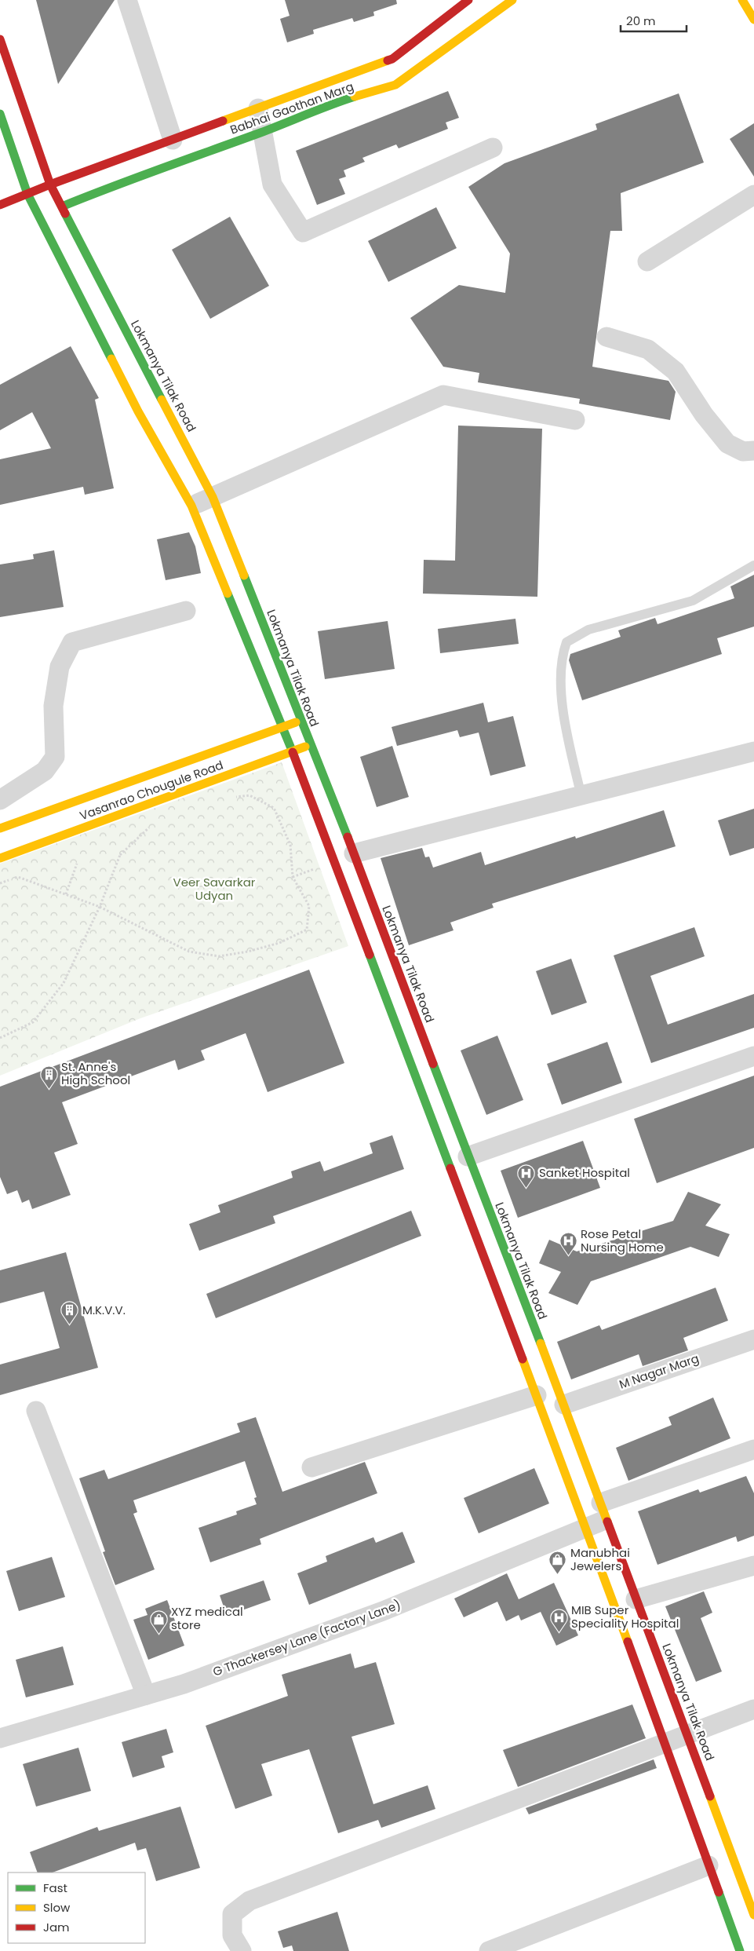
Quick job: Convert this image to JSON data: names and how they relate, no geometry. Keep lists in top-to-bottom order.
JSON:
{
  "streets": {
    "main road": ["Babhai Gaothan Marg", "Lokmanya Tilak Road", "Vasanrao Chougule Road"],
    "street": ["M Nagar Marg", "G Thackersey Lane (Factory Lane)"]
  },
  "crossings": [
    ["Babhai Gaothan Marg", "Lokmanya Tilak Road"],
    ["Lokmanya Tilak Road", "Vasanrao Chougule Road"],
    ["Lokmanya Tilak Road", "M Nagar Marg"],
    ["Lokmanya Tilak Road", "G Thackersey Lane (Factory Lane)"]
  ],
  "parks": ["Veer Savarkar Udyan"],
  "places": {
    "building": ["St. Anne's High School", "M.K.V.V."],
    "hospital": ["Sanket Hospital", "Rose Petal Nursing Home", "MIB Super Speciality Hospital"],
    "shop": ["Manubhai Jewelers", "XYZ medical store"]
  },
  "legend": ["Fast", "Slow", "Jam"],
  "scale_bar": "20 m"
}
